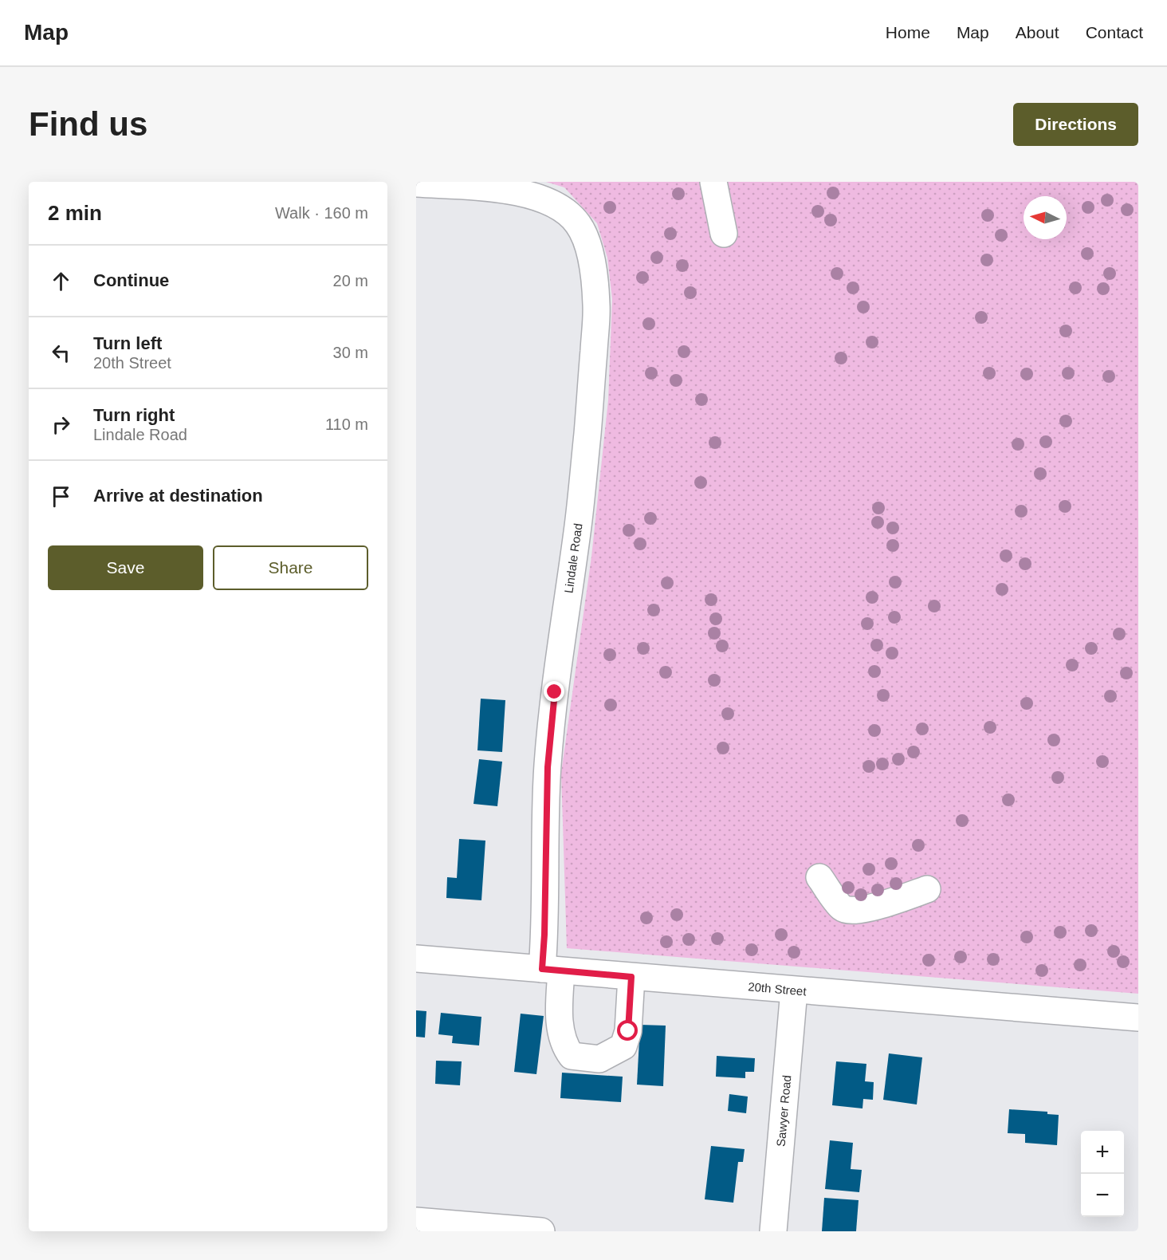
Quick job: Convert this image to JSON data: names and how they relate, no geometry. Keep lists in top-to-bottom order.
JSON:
{
  "streets": {
    "street": ["Lindale Road", "20th Street", "Sawyer Road"]
  },
  "crossings": [
    ["Lindale Road", "20th Street"],
    ["20th Street", "Sawyer Road"]
  ],
  "north": "left",
  "page": {
    "header": "Map",
    "nav": [
      "Home",
      "Map",
      "About",
      "Contact"
    ],
    "buttons": [
      "Directions",
      ["Save", "Share"]
    ],
    "title": "Find us",
    "heading": ["2 min", "Walk · 160 m"],
    "list": [
      ["Continue", "20 m"],
      ["Turn left", "20th Street", "30 m"],
      ["Turn right", "Lindale Road", "110 m"],
      "Arrive at destination"
    ],
    "map_buttons": ["+", "−"]
  }
}
